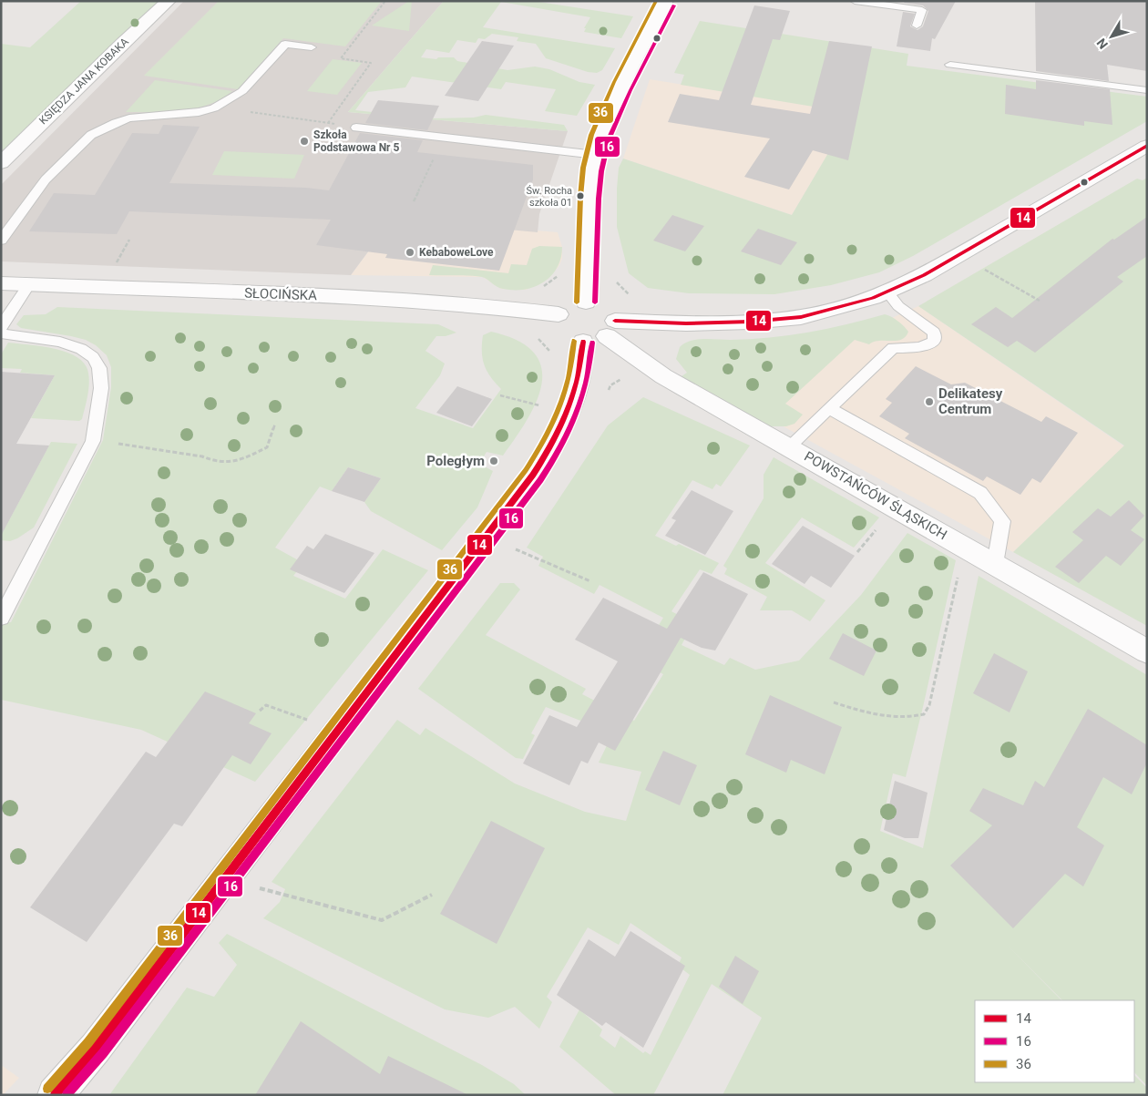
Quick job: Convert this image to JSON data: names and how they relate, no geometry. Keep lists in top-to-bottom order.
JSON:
{
  "streets": {
    "street": ["KSIĘDZA JANA KOBAKA", "SŁOCIŃSKA", "POWSTAŃCÓW ŚLĄSKICH"]
  },
  "crossings": [
    ["SŁOCIŃSKA", "POWSTAŃCÓW ŚLĄSKICH"]
  ],
  "places": [
    "Szkoła Podstawowa Nr 5",
    "Św. Rocha szkoła 01",
    "KebaboweLove",
    "Delikatesy Centrum",
    "Poległym"
  ],
  "lines": ["transit line 36", "transit line 16", "transit line 14"],
  "legend": ["14", "16", "36"],
  "north": "bottom left"
}
